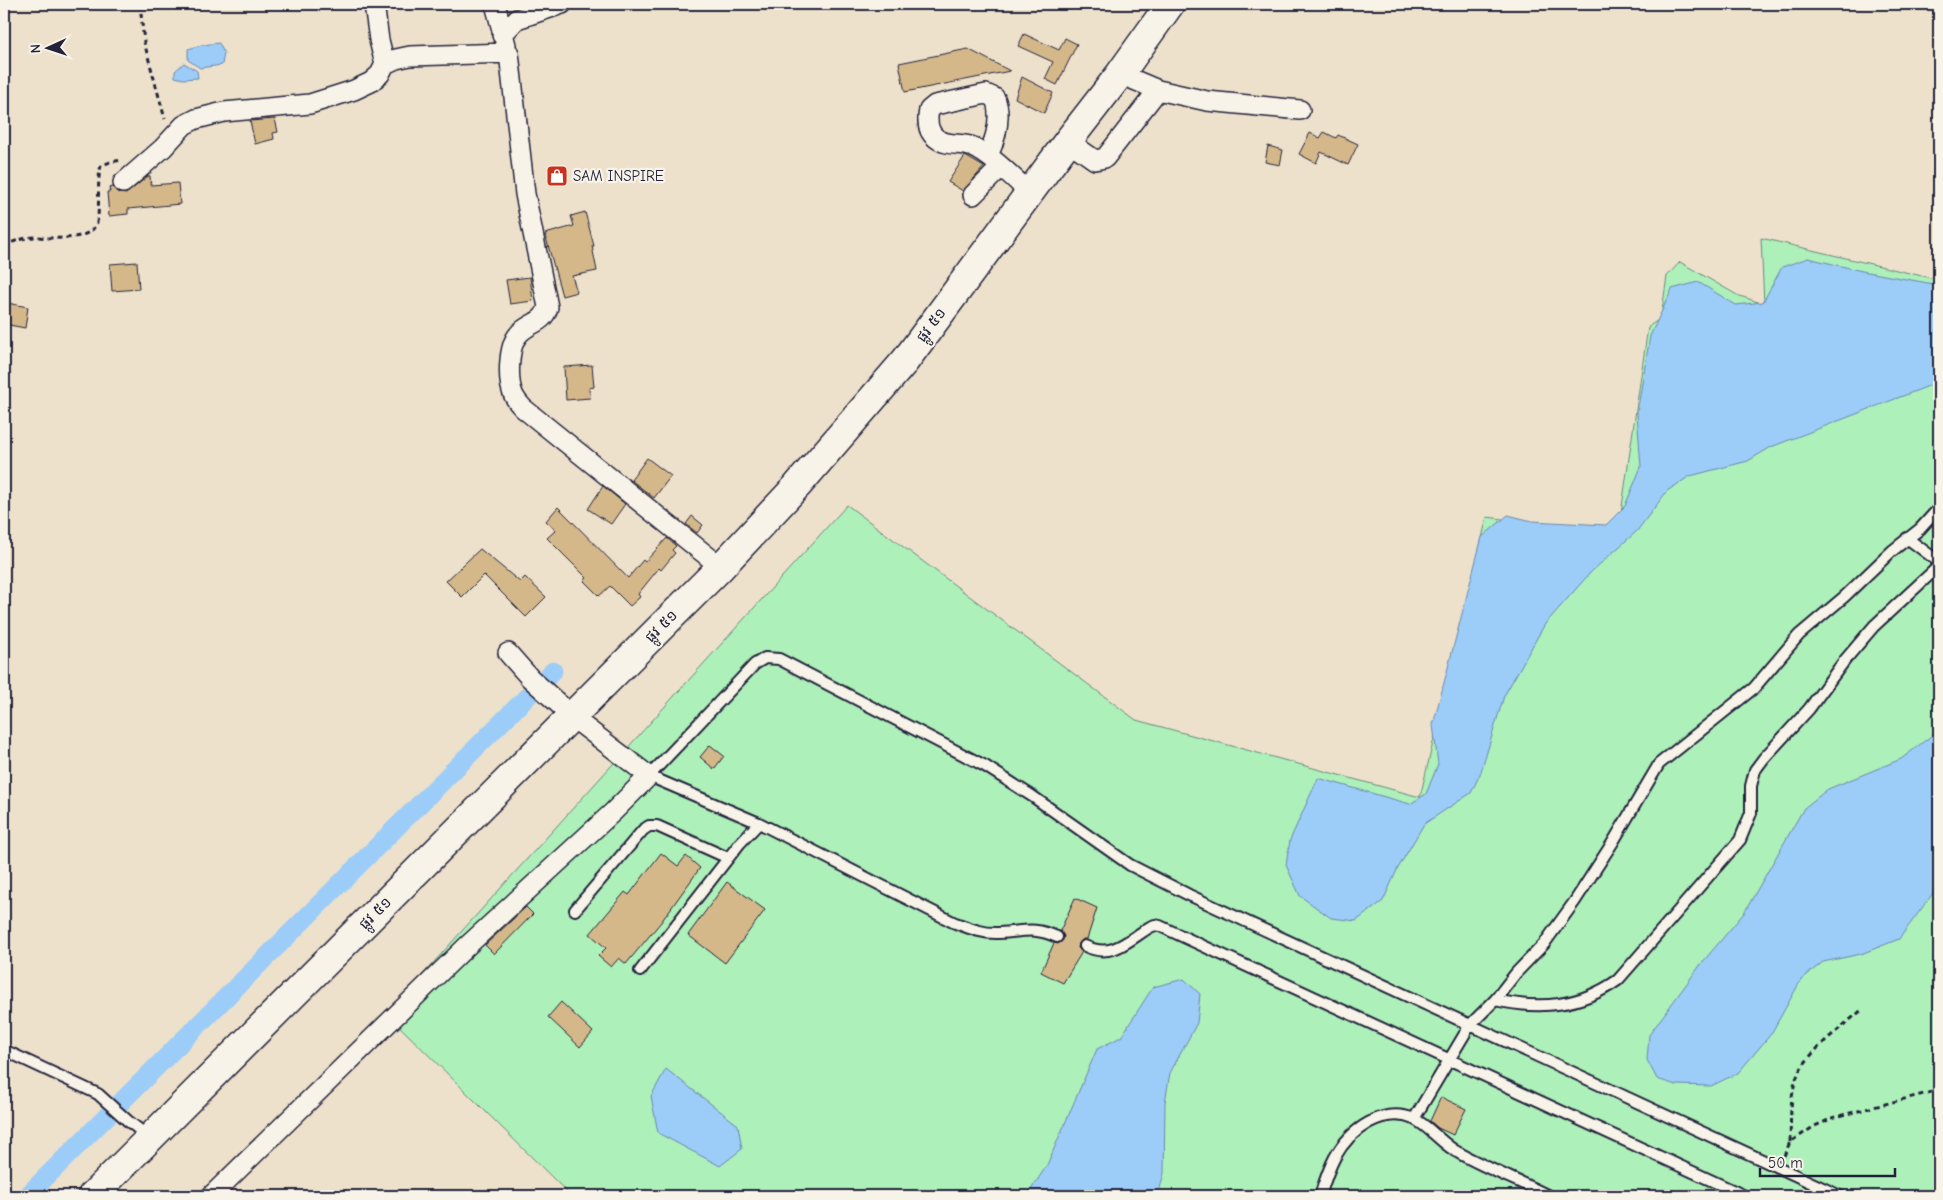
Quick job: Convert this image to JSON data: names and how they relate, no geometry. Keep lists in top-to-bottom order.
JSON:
{
  "streets": {
    "main road": ["ផ្លូវ ៥១"]
  },
  "places": {
    "shop": ["SAM INSPIRE"]
  },
  "scale_bar": "50 m",
  "north": "left"
}
